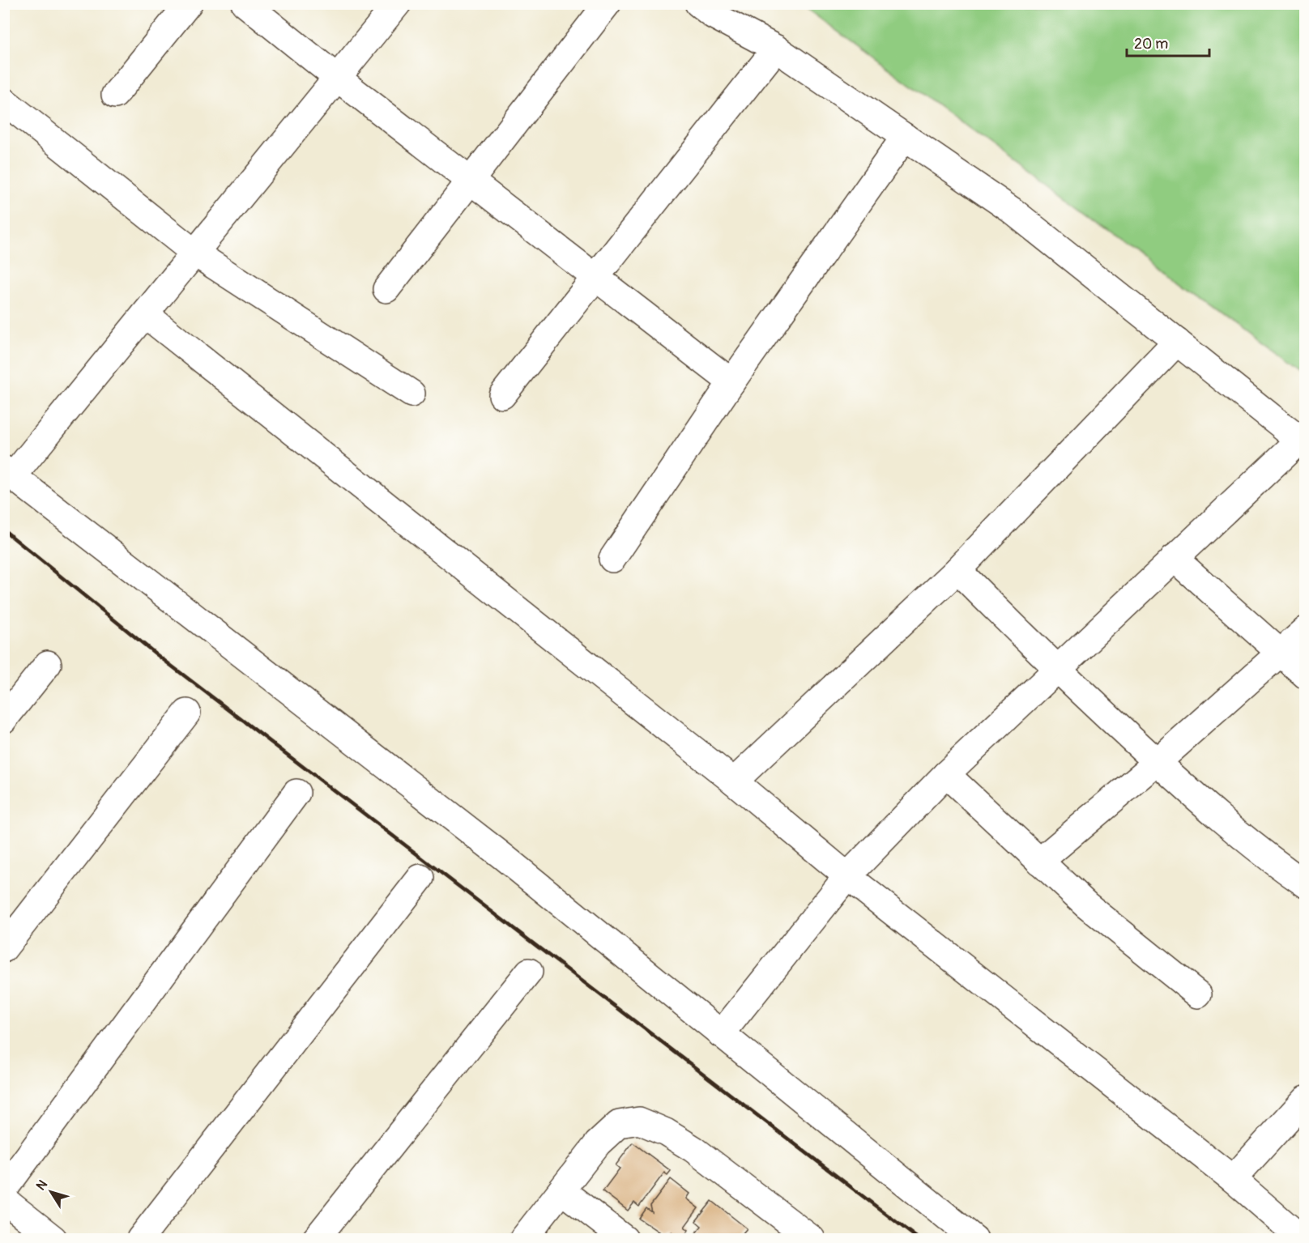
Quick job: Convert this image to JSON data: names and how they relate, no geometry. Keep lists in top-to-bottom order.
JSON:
{
  "scale_bar": "20 m",
  "north": "top left"
}
